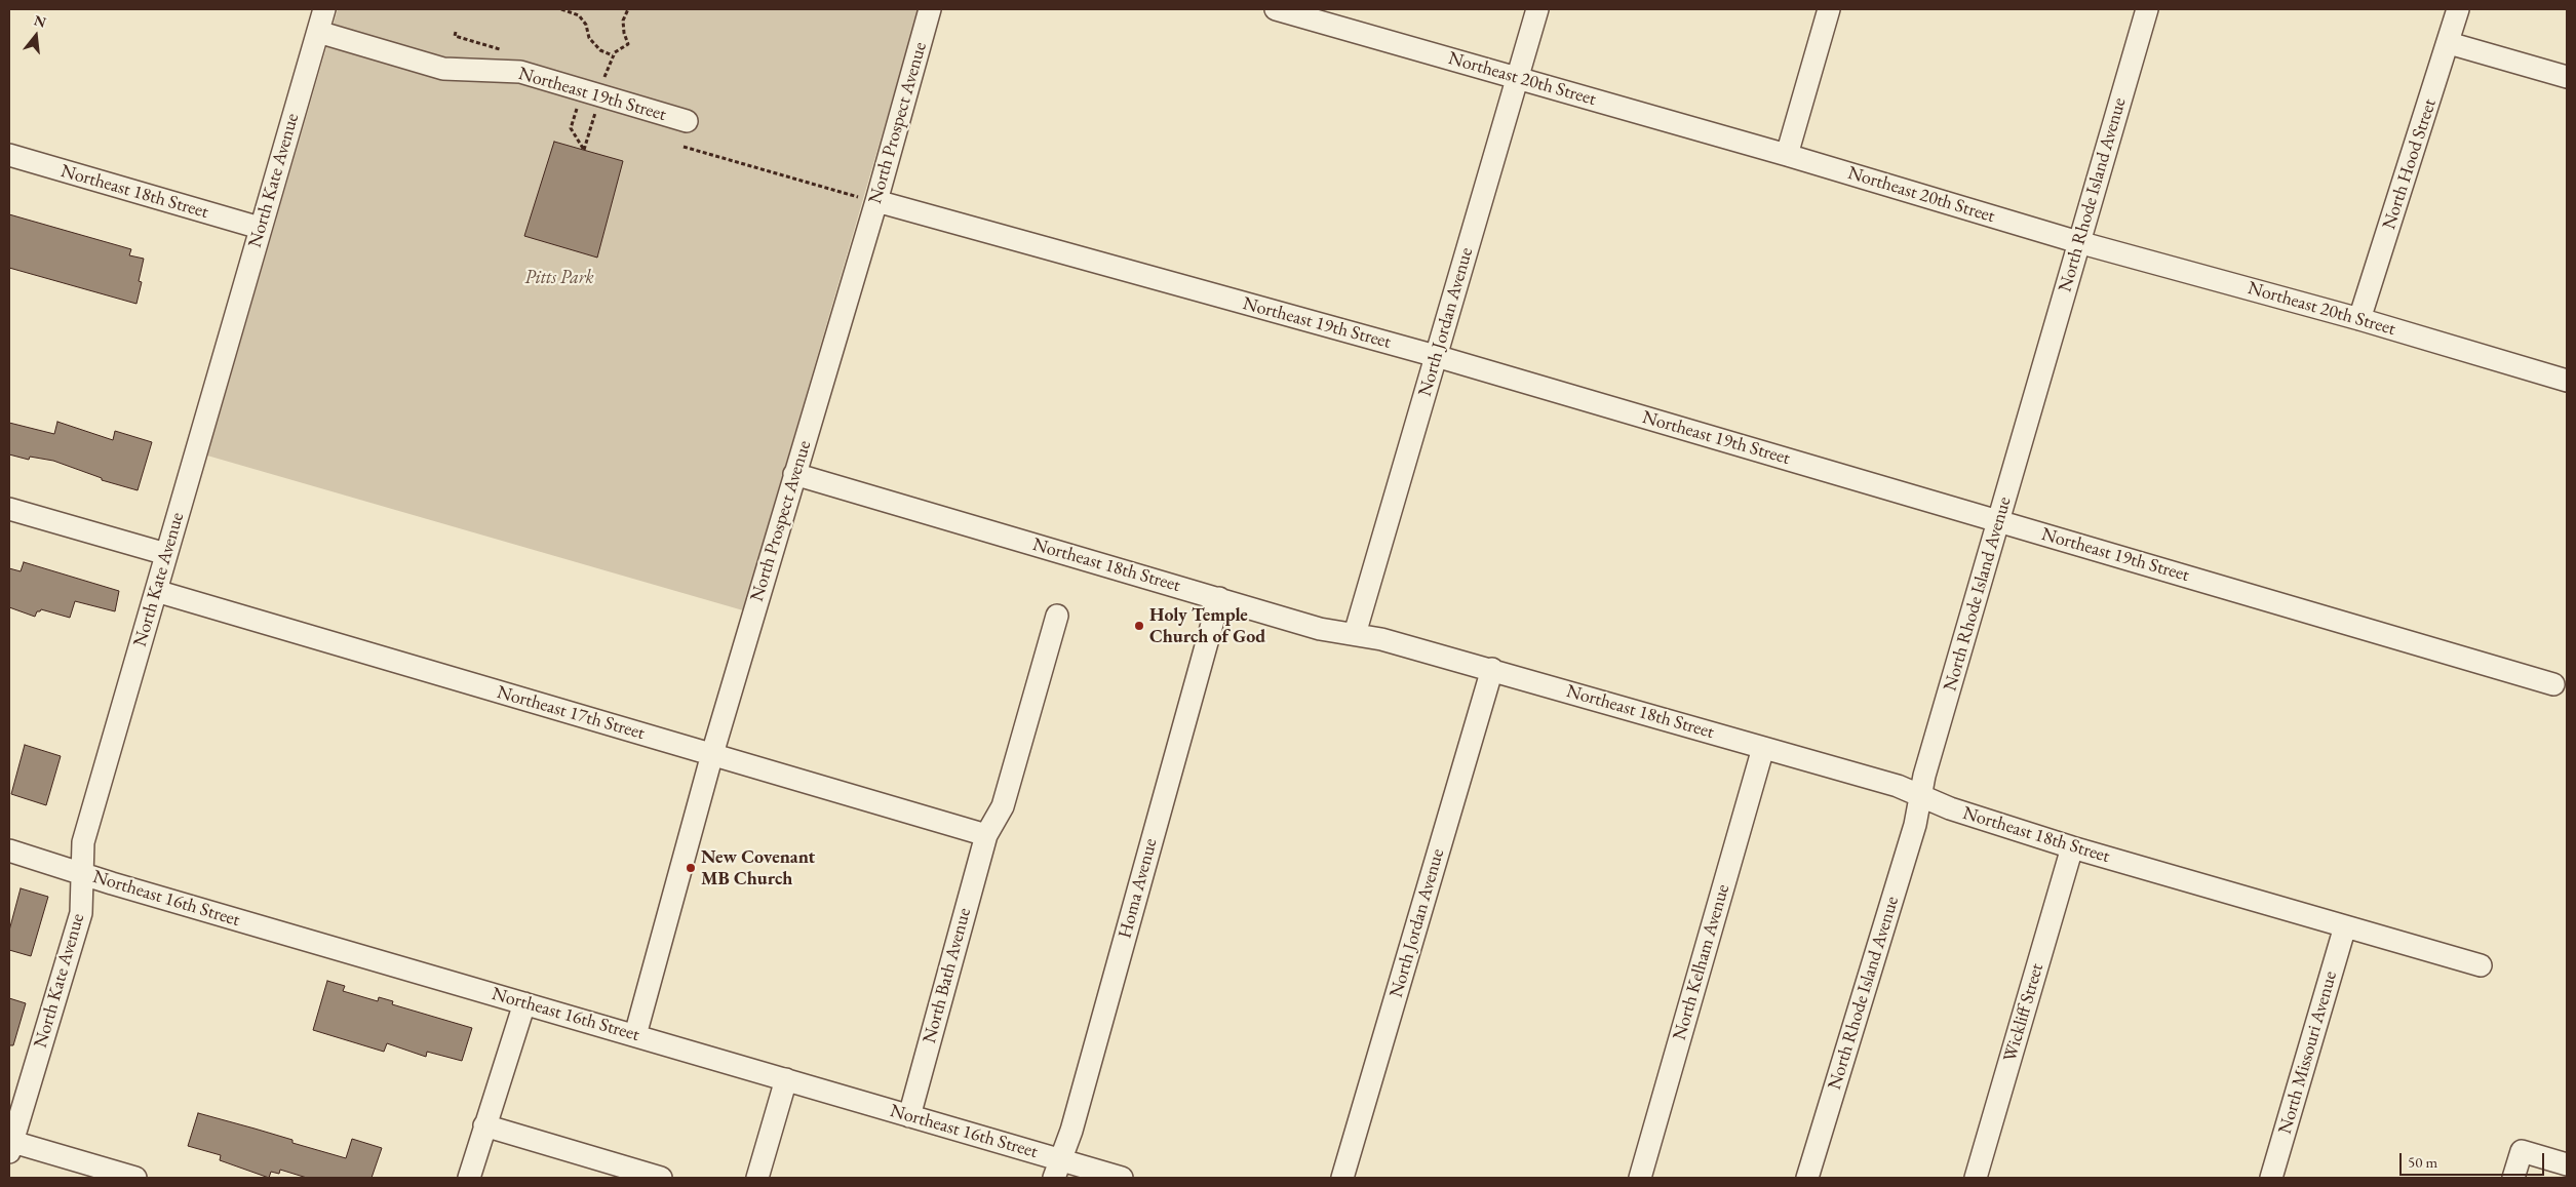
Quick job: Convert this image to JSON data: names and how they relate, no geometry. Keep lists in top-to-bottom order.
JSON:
{
  "streets": {
    "street": [
      "Northeast 20th Street",
      "Northeast 19th Street",
      "North Prospect Avenue",
      "North Hood Street",
      "North Kate Avenue",
      "Northeast 18th Street",
      "North Rhode Island Avenue",
      "North Jordan Avenue",
      "Northeast 17th Street",
      "Homa Avenue",
      "Northeast 16th Street",
      "North Kelham Avenue",
      "North Bath Avenue",
      "Wickliff Street",
      "North Missouri Avenue"
    ]
  },
  "crossings": [
    ["Northeast 20th Street", "North Hood Street"],
    ["Northeast 20th Street", "North Rhode Island Avenue"],
    ["Northeast 20th Street", "North Jordan Avenue"],
    ["Northeast 19th Street", "North Prospect Avenue"],
    ["Northeast 19th Street", "North Kate Avenue"],
    ["Northeast 19th Street", "North Rhode Island Avenue"],
    ["Northeast 19th Street", "North Jordan Avenue"],
    ["North Prospect Avenue", "Northeast 18th Street"],
    ["North Prospect Avenue", "Northeast 17th Street"],
    ["North Prospect Avenue", "Northeast 16th Street"],
    ["North Kate Avenue", "Northeast 18th Street"],
    ["North Kate Avenue", "Northeast 17th Street"],
    ["North Kate Avenue", "Northeast 16th Street"],
    ["Northeast 18th Street", "North Rhode Island Avenue"],
    ["Northeast 18th Street", "North Jordan Avenue"],
    ["Northeast 18th Street", "Homa Avenue"],
    ["Northeast 18th Street", "North Kelham Avenue"],
    ["Northeast 18th Street", "Wickliff Street"],
    ["Northeast 18th Street", "North Missouri Avenue"],
    ["Northeast 17th Street", "North Bath Avenue"],
    ["Homa Avenue", "Northeast 16th Street"],
    ["Northeast 16th Street", "North Bath Avenue"]
  ],
  "parks": ["Pitts Park"],
  "places": ["Holy Temple Church of God", "New Covenant MB Church"],
  "scale_bar": "50 m",
  "north": "top"
}
